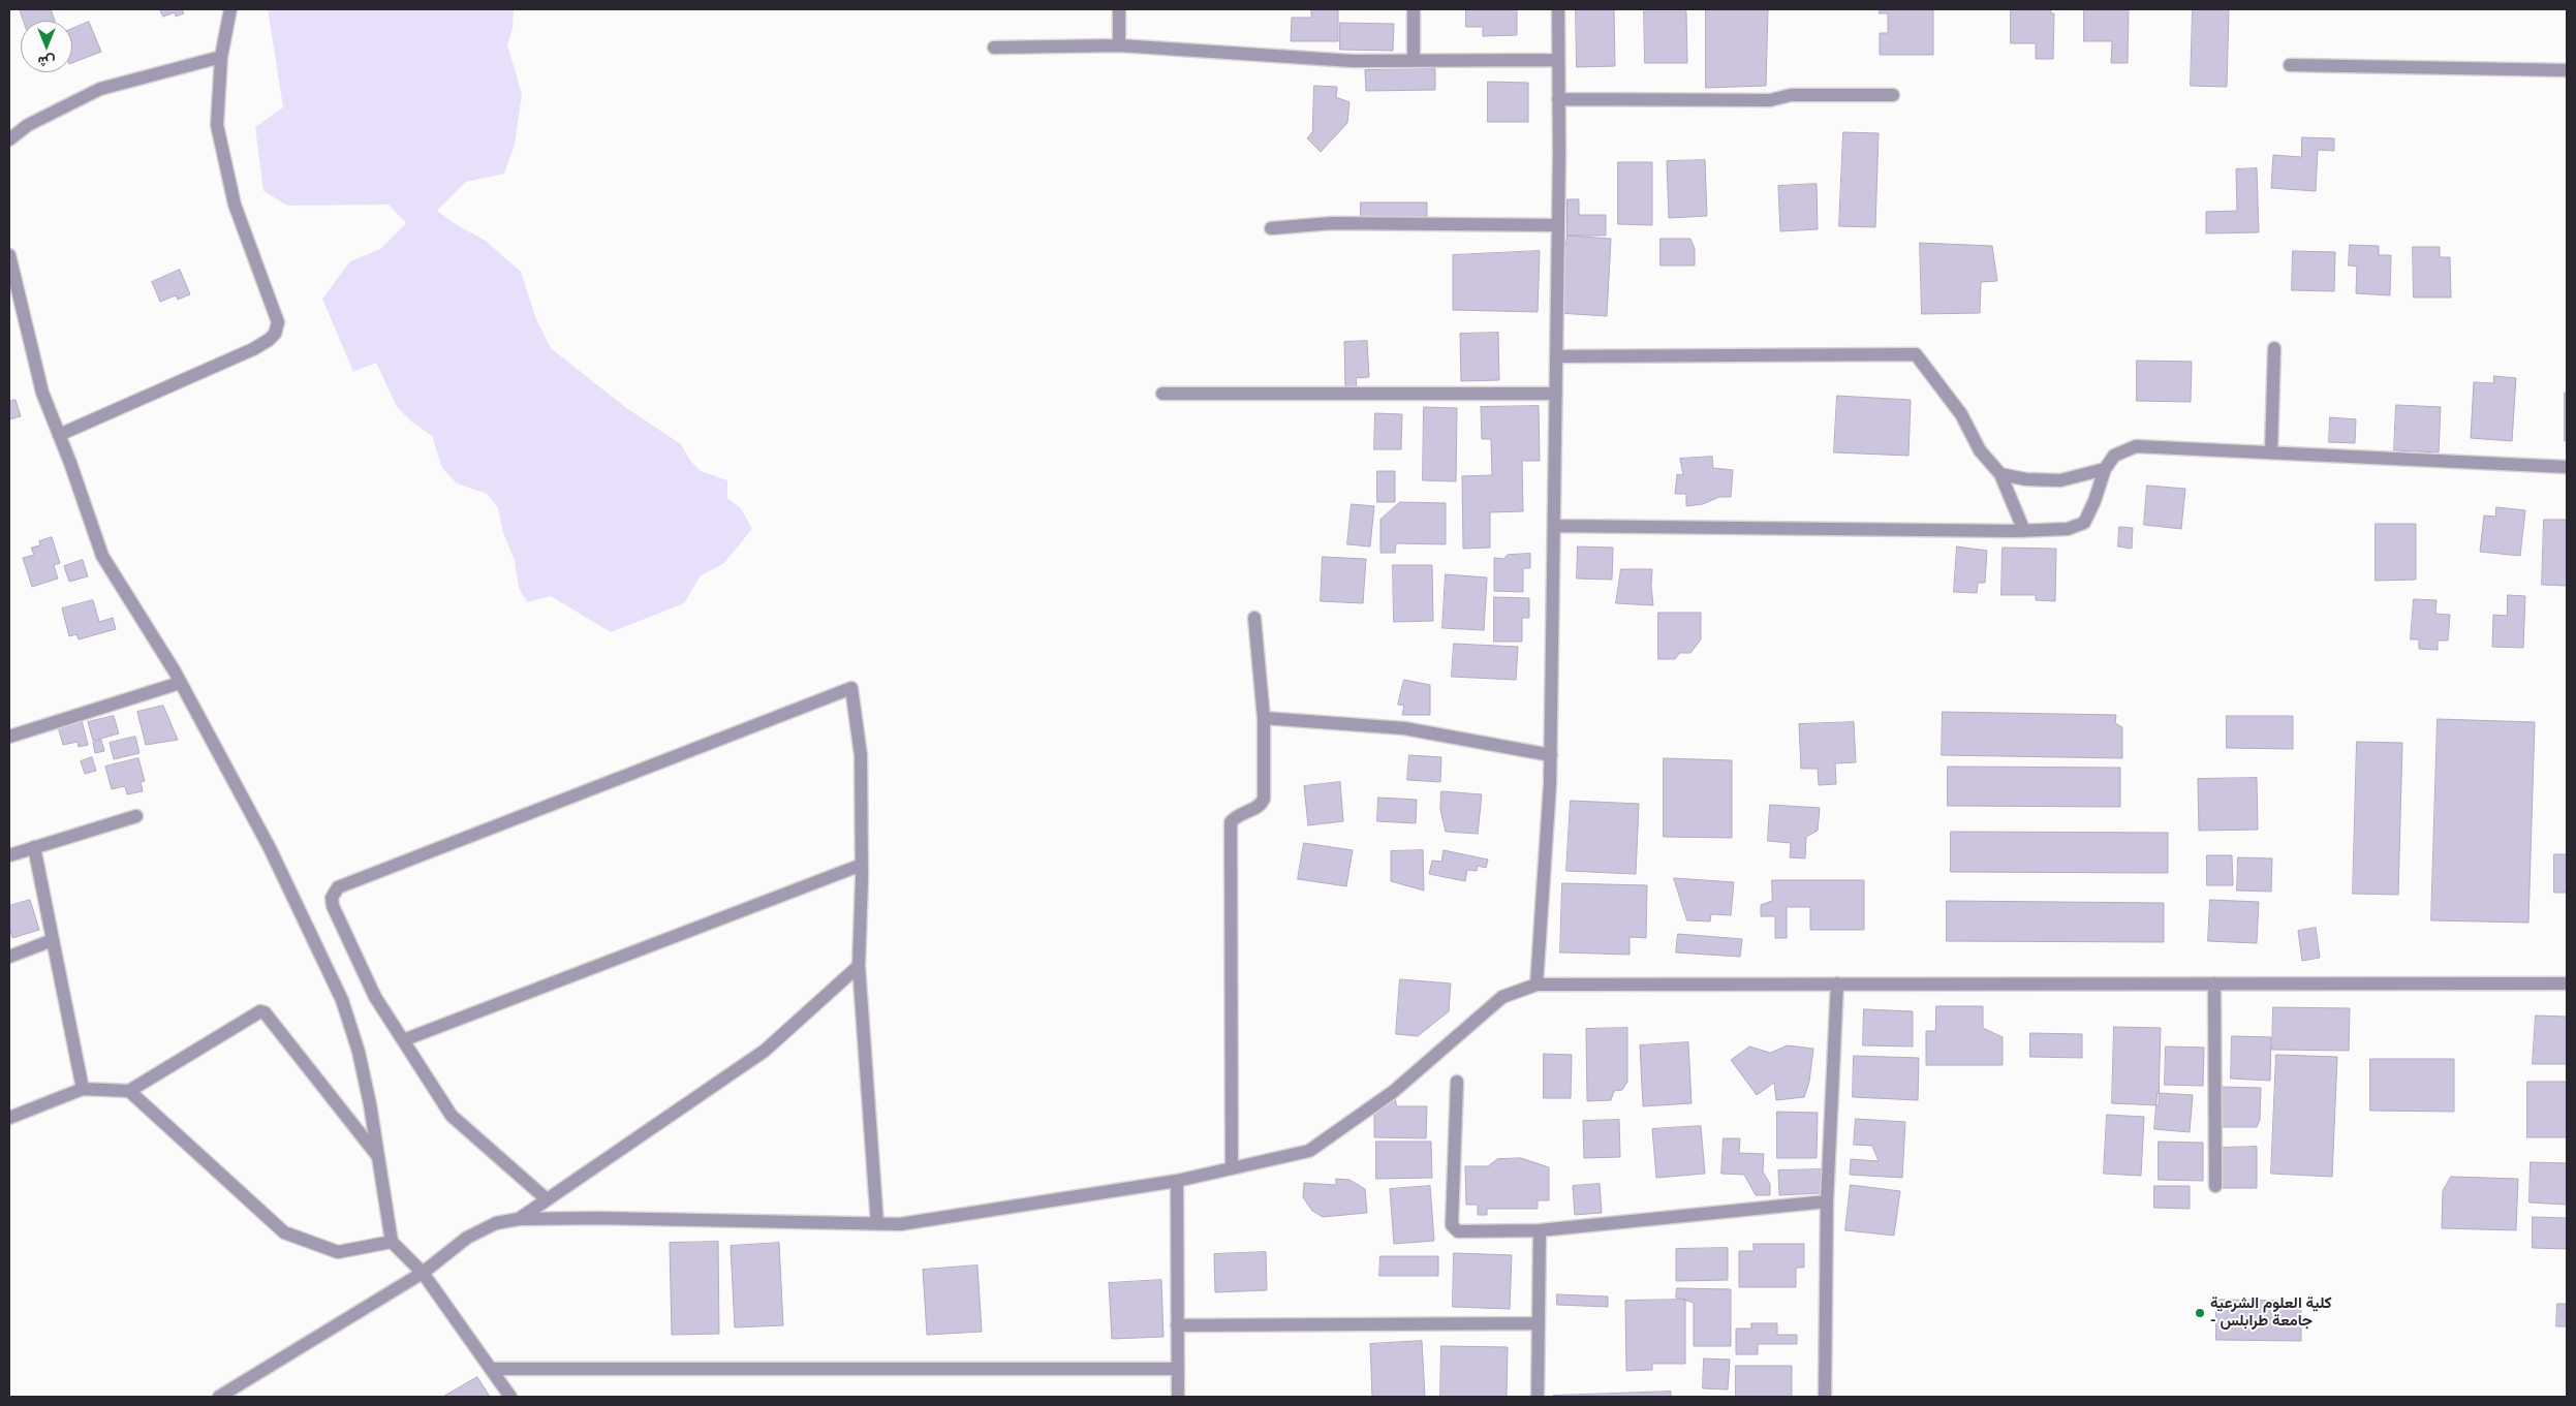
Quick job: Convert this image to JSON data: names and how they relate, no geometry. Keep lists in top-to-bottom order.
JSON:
{
  "places": ["كلية العلوم الشرعية - جامعة طرابلس"],
  "north": "bottom"
}
